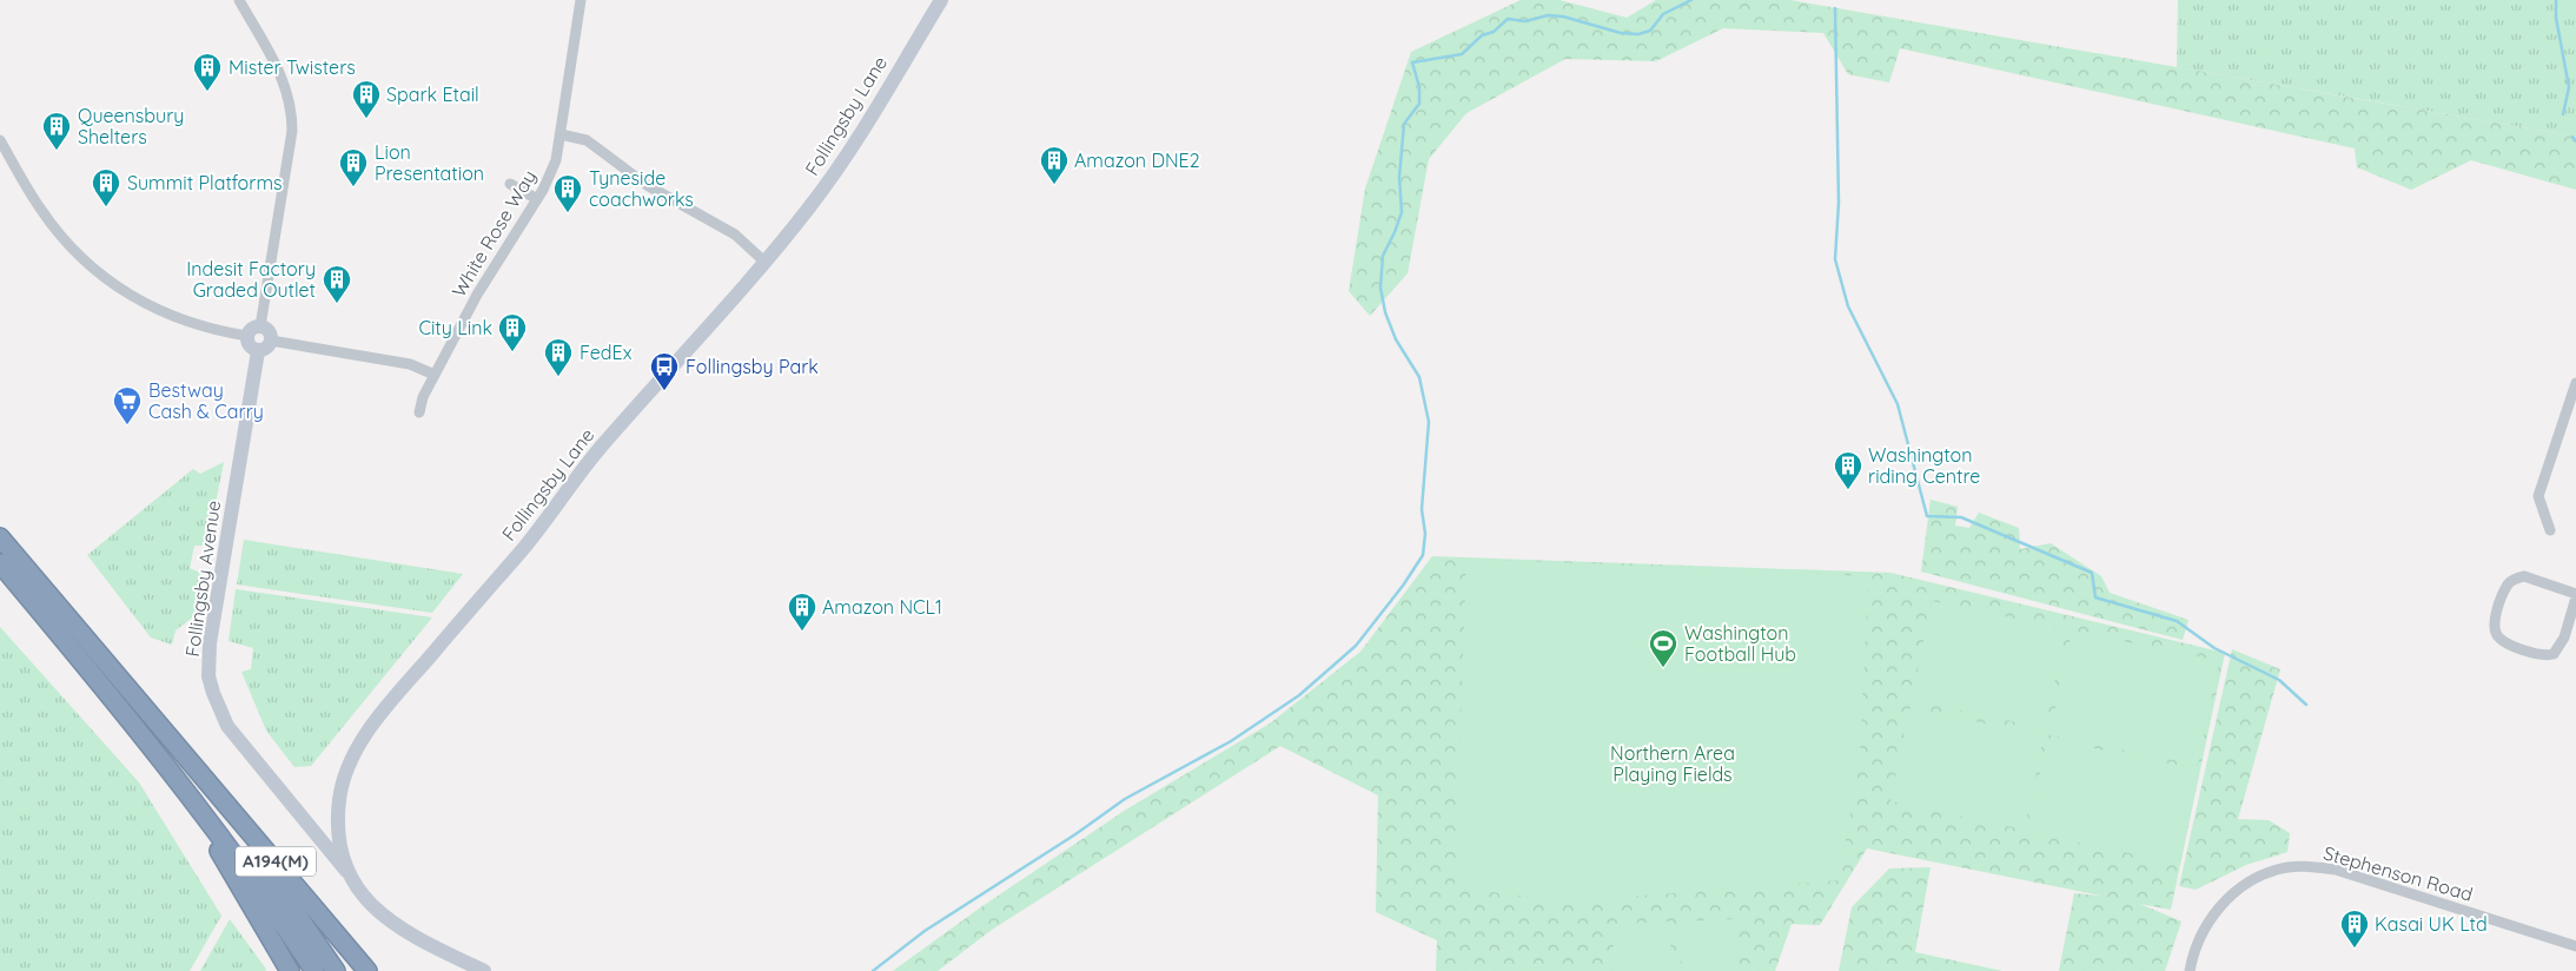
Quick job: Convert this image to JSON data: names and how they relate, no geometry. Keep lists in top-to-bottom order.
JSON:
{
  "streets": {
    "highway": ["A194(M)"],
    "street": [
      "Follingsby Lane",
      "White Rose Way",
      "Follingsby Avenue",
      "Stephenson Road"
    ]
  },
  "crossings": [
    ["Follingsby Lane", "Follingsby Avenue"]
  ],
  "parks": ["Northern Area Playing Fields"],
  "places": {
    "building": [
      "Mister Twisters",
      "Spark Etail",
      "Queensbury Shelters",
      "Amazon DNE2",
      "Lion Presentation",
      "Summit Platforms",
      "Tyneside coachworks",
      "Indesit Factory Graded Outlet",
      "City Link",
      "FedEx",
      "Washington riding Centre",
      "Amazon NCL1",
      "Kasai UK Ltd"
    ],
    "bus stop": ["Follingsby Park"],
    "supermarket": ["Bestway Cash & Carry"],
    "sports": ["Washington Football Hub"]
  }
}
